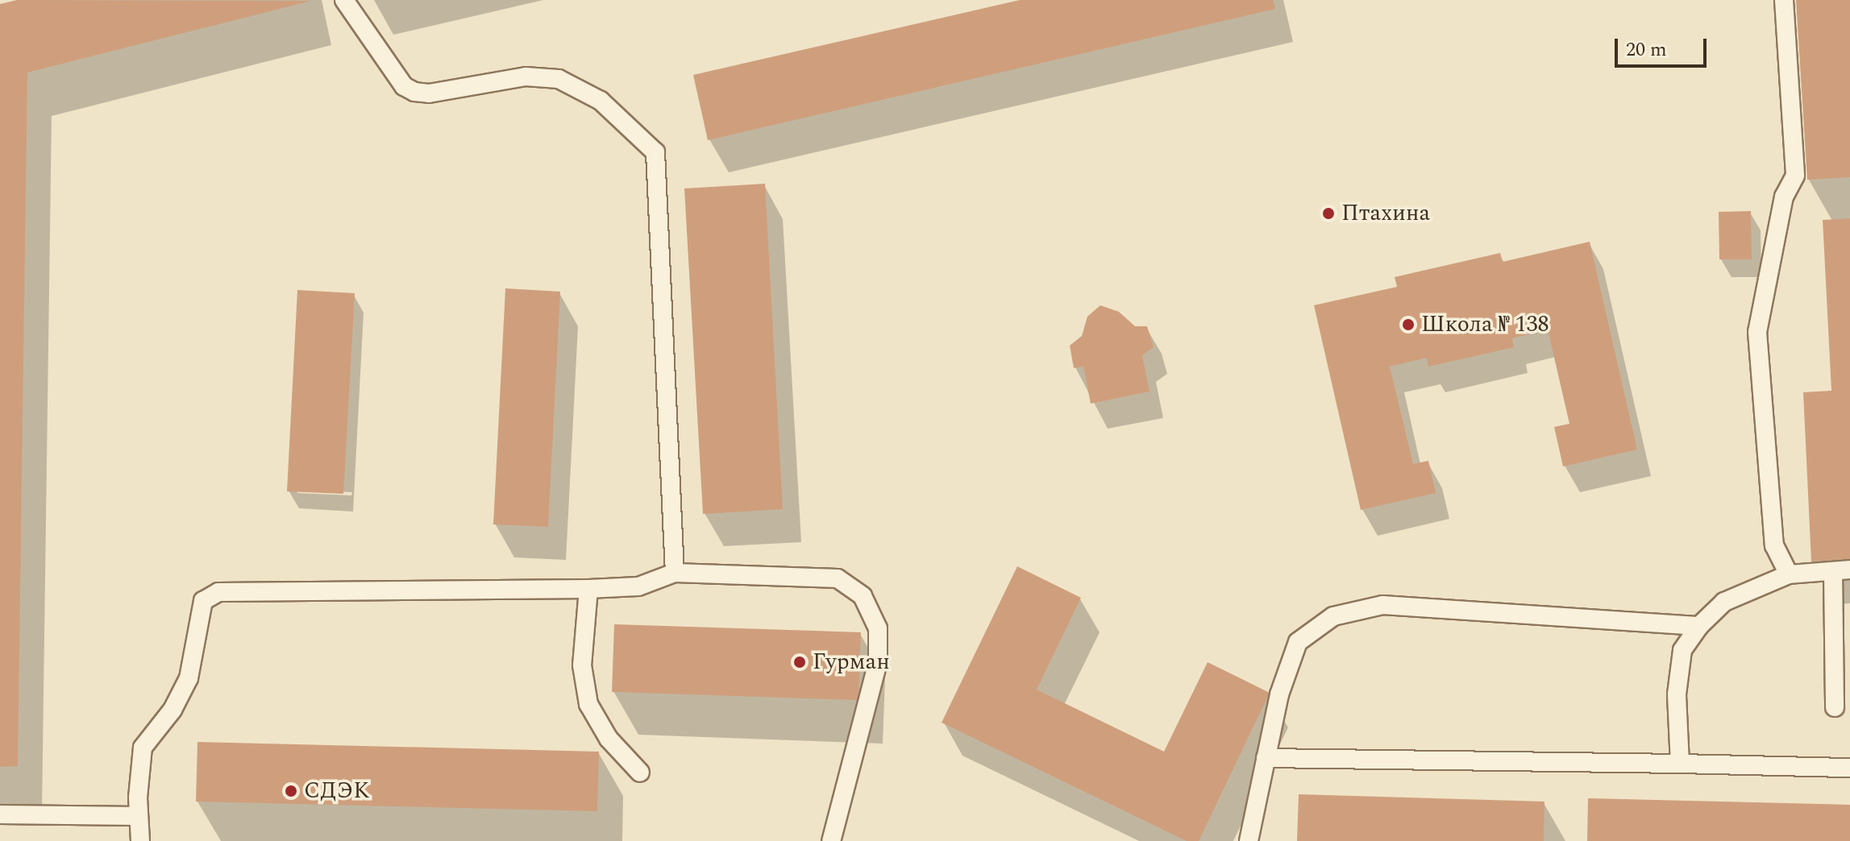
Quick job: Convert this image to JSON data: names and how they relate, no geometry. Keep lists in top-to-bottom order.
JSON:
{
  "places": [
    "Птахина",
    "Школа № 138",
    "Гурман",
    "СДЭК"
  ],
  "scale_bar": "20 m"
}
